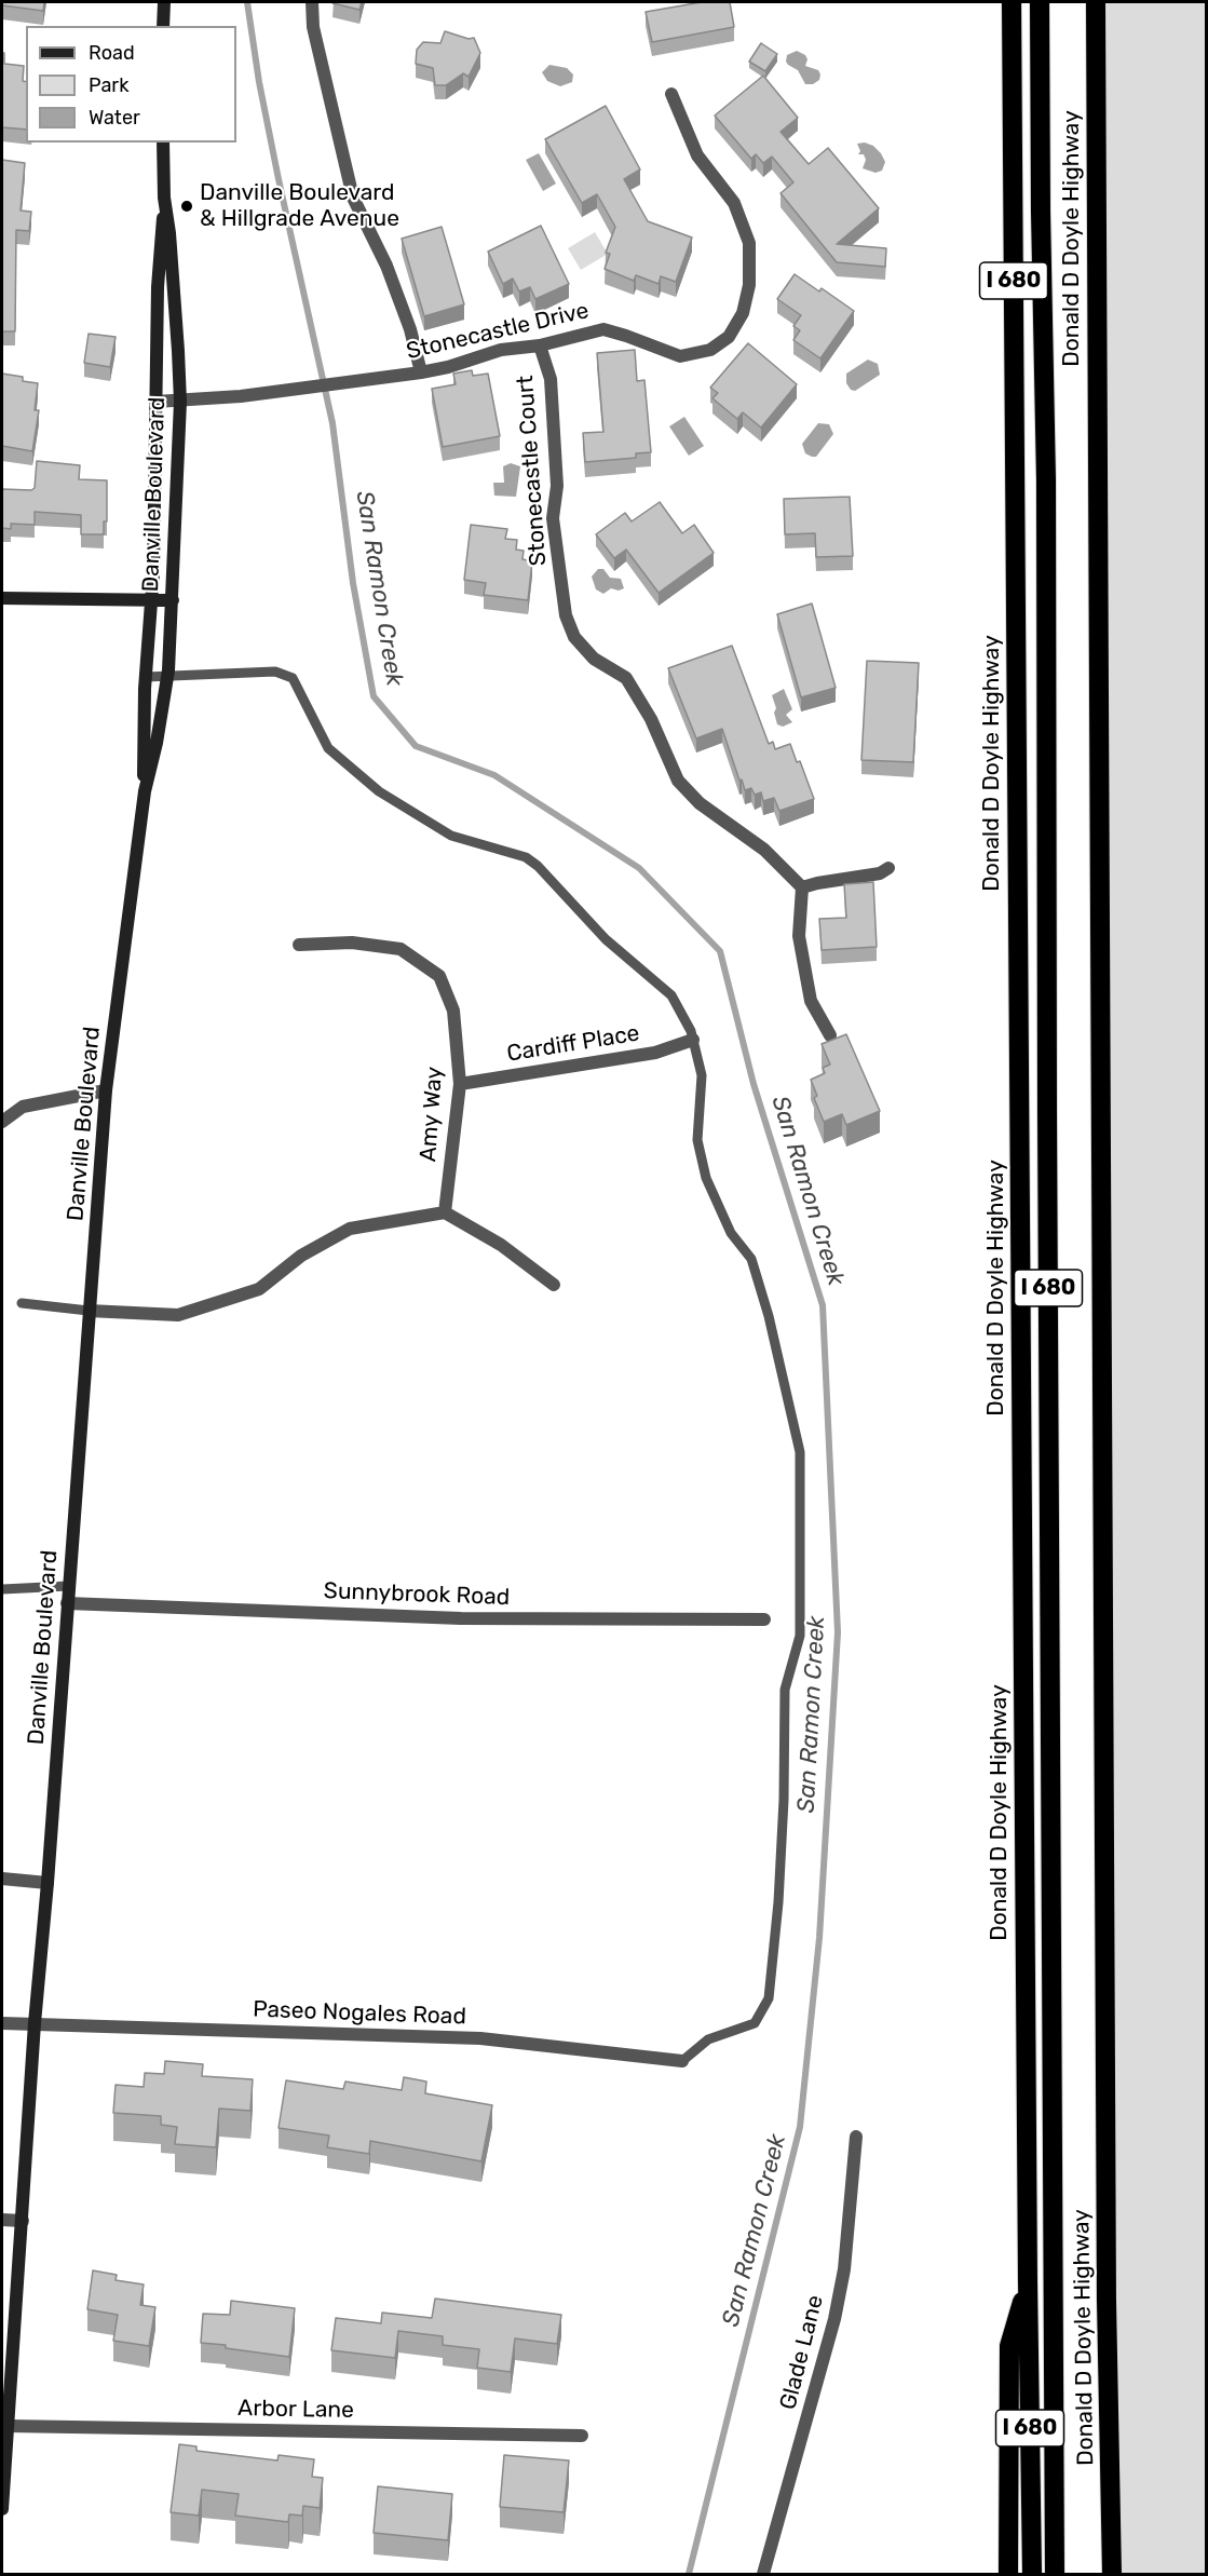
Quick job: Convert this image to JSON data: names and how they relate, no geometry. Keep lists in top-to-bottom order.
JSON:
{
  "streets": {
    "highway": ["Donald D Doyle Highway", "I 680"],
    "main road": ["Danville Boulevard"],
    "street": [
      "Stonecastle Drive",
      "Stonecastle Court",
      "Cardiff Place",
      "Amy Way",
      "Sunnybrook Road",
      "Paseo Nogales Road",
      "Glade Lane",
      "Arbor Lane"
    ]
  },
  "crossings": [
    ["Stonecastle Drive", "Stonecastle Court"],
    ["Stonecastle Drive", "Danville Boulevard"],
    ["Danville Boulevard", "Sunnybrook Road"],
    ["Danville Boulevard", "Paseo Nogales Road"],
    ["Danville Boulevard", "Arbor Lane"],
    ["Cardiff Place", "Amy Way"]
  ],
  "water": ["San Ramon Creek"],
  "places": ["Danville Boulevard & Hillgrade Avenue"],
  "legend": ["Road", "Park", "Water"]
}
